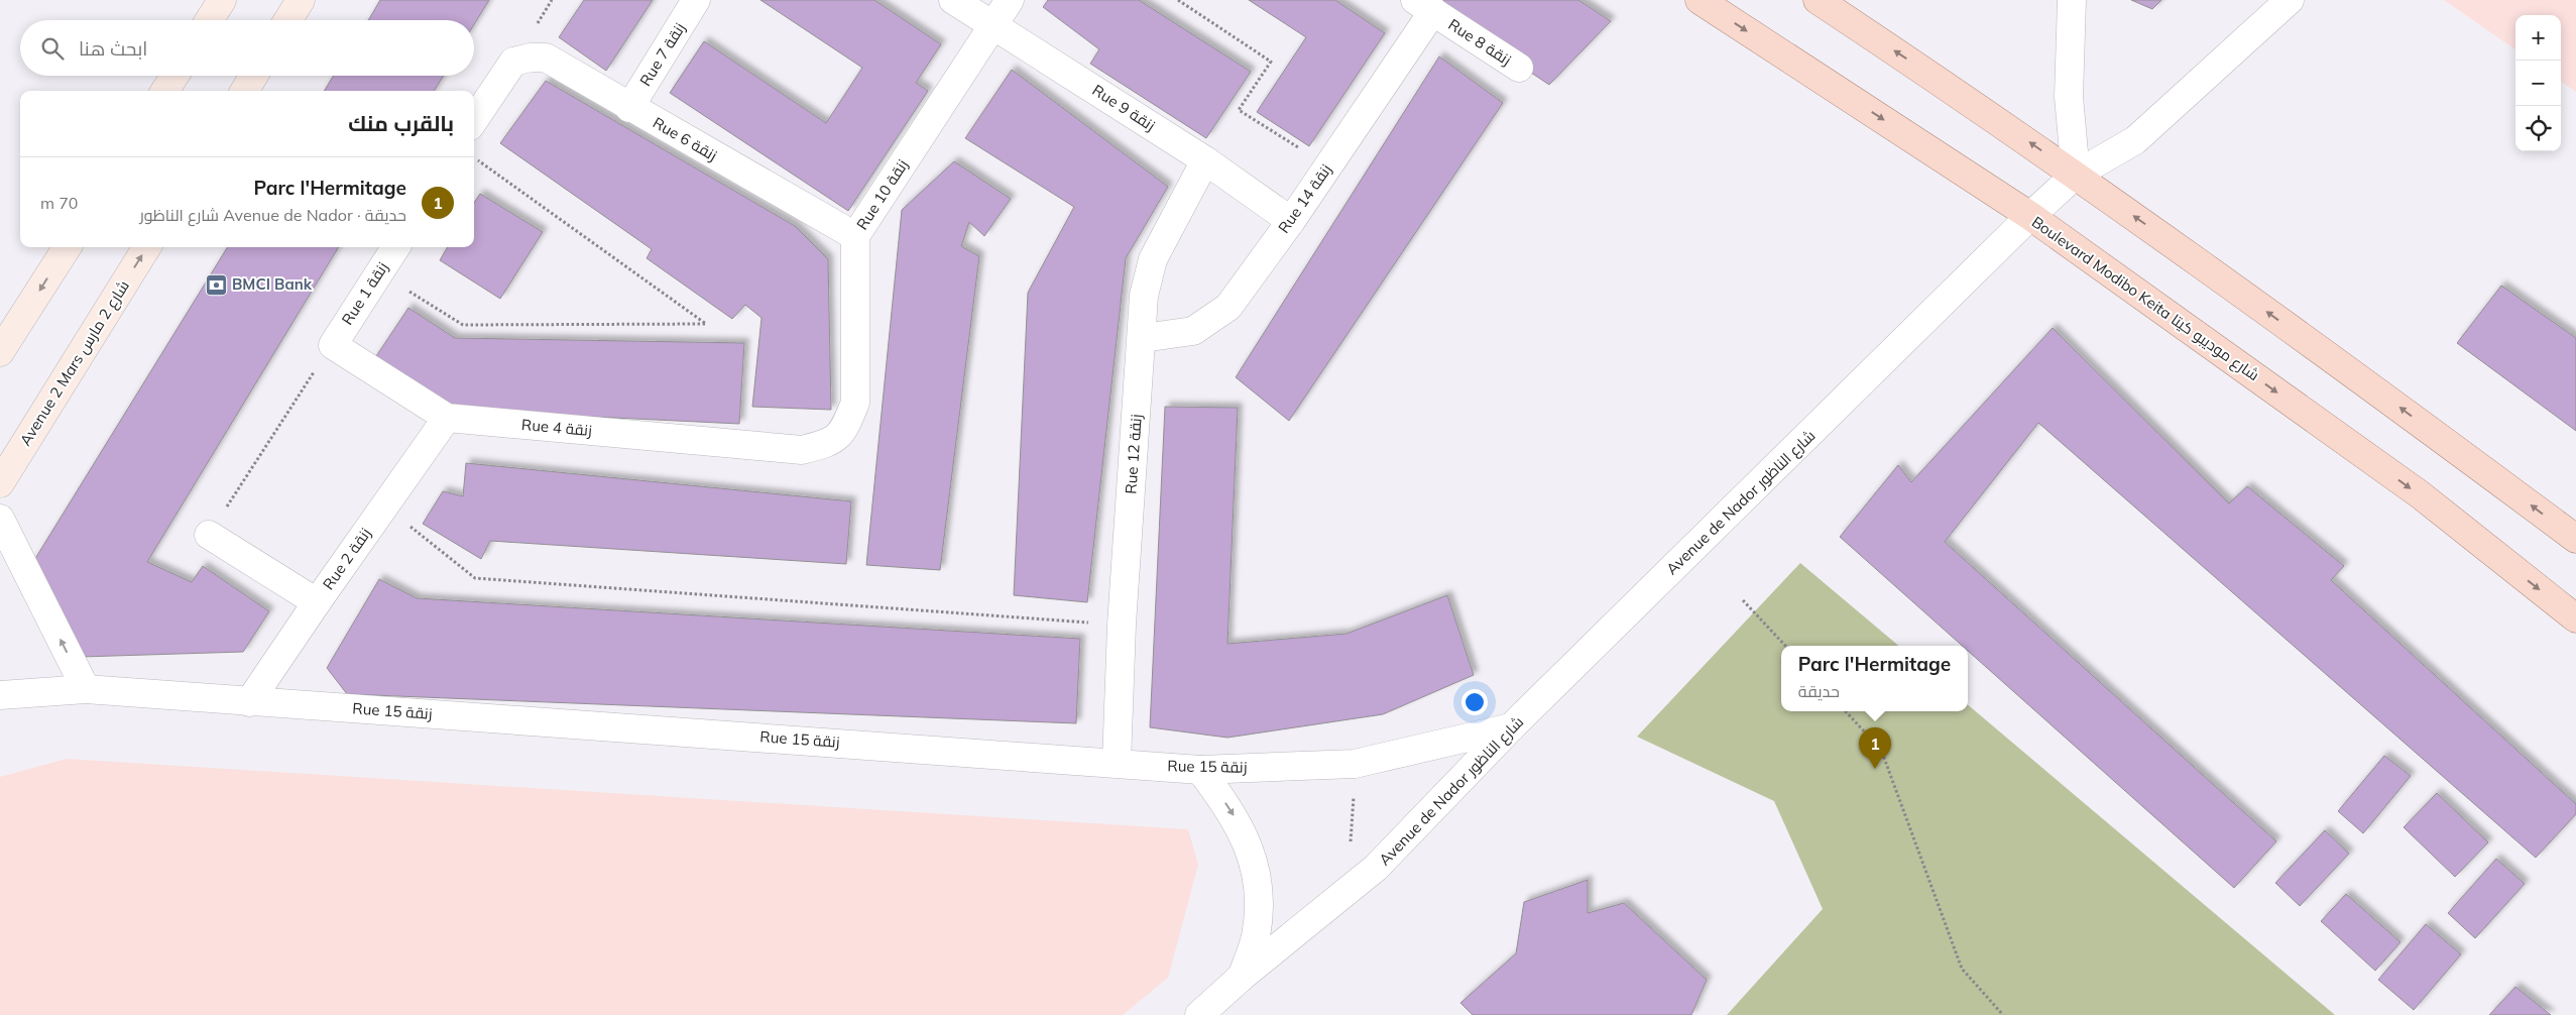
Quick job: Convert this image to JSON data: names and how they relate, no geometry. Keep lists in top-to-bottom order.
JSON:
{
  "streets": {
    "main road": ["Boulevard Modibo Keita شارع موديبو كيتا", "Avenue 2 Mars شارع 2 مارس"],
    "street": [
      "Rue 8 زنقة",
      "Rue 7 زنقة",
      "Rue 9 زنقة",
      "Rue 6 زنقة",
      "Rue 10 زنقة",
      "Rue 14 زنقة",
      "Rue 1 زنقة",
      "Rue 4 زنقة",
      "Rue 12 زنقة",
      "Avenue de Nador شارع الناظور",
      "Rue 2 زنقة",
      "Rue 15 زنقة"
    ]
  },
  "crossings": [
    ["Rue 8 زنقة", "Rue 14 زنقة"],
    ["Rue 7 زنقة", "Rue 6 زنقة"],
    ["Rue 9 زنقة", "Rue 10 زنقة"],
    ["Rue 9 زنقة", "Rue 14 زنقة"],
    ["Rue 9 زنقة", "Rue 12 زنقة"],
    ["Rue 6 زنقة", "Rue 10 زنقة"],
    ["Rue 10 زنقة", "Rue 4 زنقة"],
    ["Rue 14 زنقة", "Rue 12 زنقة"],
    ["Rue 1 زنقة", "Rue 4 زنقة"],
    ["Boulevard Modibo Keita شارع موديبو كيتا", "Avenue de Nador شارع الناظور"],
    ["Rue 4 زنقة", "Rue 2 زنقة"],
    ["Rue 12 زنقة", "Rue 15 زنقة"],
    ["Avenue de Nador شارع الناظور", "Rue 15 زنقة"],
    ["Rue 2 زنقة", "Rue 15 زنقة"]
  ],
  "places": {
    "bank": ["BMCI Bank"]
  },
  "page": {
    "map_buttons": ["+", "−"],
    "search": "ابحث هنا",
    "heading": "بالقرب منك",
    "list": [
      {
        "mark": "1",
        "name": "Parc l'Hermitage",
        "note": "حديقة · Avenue de Nador شارع الناظور",
        "value": "70 m"
      }
    ],
    "popup": ["Parc l'Hermitage", "حديقة"],
    "pins": "1"
  }
}
